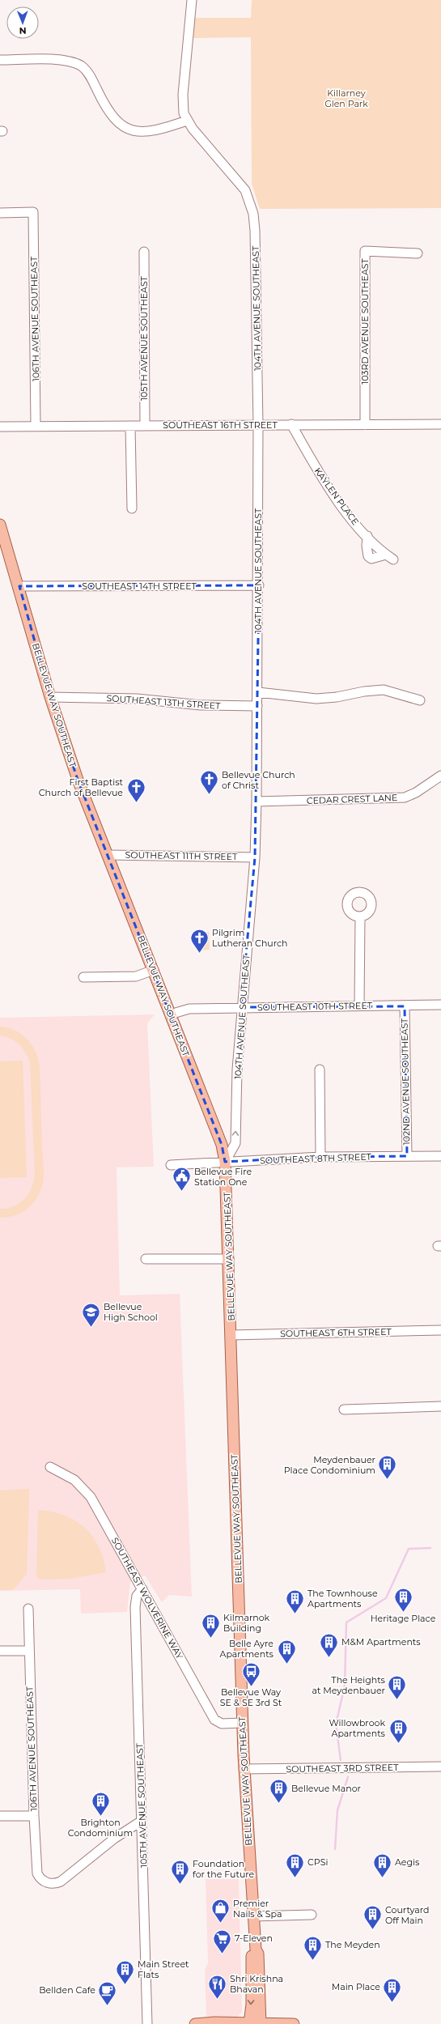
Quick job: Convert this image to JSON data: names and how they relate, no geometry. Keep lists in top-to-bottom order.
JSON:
{
  "streets": {
    "main road": ["BELLEVUE WAY SOUTHEAST"],
    "street": [
      "104TH AVENUE SOUTHEAST",
      "106TH AVENUE SOUTHEAST",
      "103RD AVENUE SOUTHEAST",
      "105TH AVENUE SOUTHEAST",
      "SOUTHEAST 16TH STREET",
      "KAYLEN PLACE",
      "SOUTHEAST 14TH STREET",
      "SOUTHEAST 13TH STREET",
      "CEDAR CREST LANE",
      "SOUTHEAST 11TH STREET",
      "SOUTHEAST 10TH STREET",
      "102ND AVENUE SOUTHEAST",
      "SOUTHEAST 8TH STREET",
      "SOUTHEAST 6TH STREET",
      "SOUTHEAST WOLVERINE WAY",
      "SOUTHEAST 3RD STREET"
    ]
  },
  "crossings": [
    ["104TH AVENUE SOUTHEAST", "SOUTHEAST 16TH STREET"],
    ["104TH AVENUE SOUTHEAST", "SOUTHEAST 14TH STREET"],
    ["104TH AVENUE SOUTHEAST", "SOUTHEAST 13TH STREET"],
    ["104TH AVENUE SOUTHEAST", "BELLEVUE WAY SOUTHEAST"],
    ["104TH AVENUE SOUTHEAST", "CEDAR CREST LANE"],
    ["104TH AVENUE SOUTHEAST", "SOUTHEAST 11TH STREET"],
    ["104TH AVENUE SOUTHEAST", "SOUTHEAST 10TH STREET"],
    ["104TH AVENUE SOUTHEAST", "SOUTHEAST 8TH STREET"],
    ["106TH AVENUE SOUTHEAST", "105TH AVENUE SOUTHEAST"],
    ["106TH AVENUE SOUTHEAST", "SOUTHEAST 16TH STREET"],
    ["103RD AVENUE SOUTHEAST", "SOUTHEAST 16TH STREET"],
    ["105TH AVENUE SOUTHEAST", "SOUTHEAST 16TH STREET"],
    ["105TH AVENUE SOUTHEAST", "SOUTHEAST WOLVERINE WAY"],
    ["SOUTHEAST 16TH STREET", "KAYLEN PLACE"],
    ["SOUTHEAST 14TH STREET", "BELLEVUE WAY SOUTHEAST"],
    ["SOUTHEAST 13TH STREET", "BELLEVUE WAY SOUTHEAST"],
    ["BELLEVUE WAY SOUTHEAST", "SOUTHEAST 11TH STREET"],
    ["BELLEVUE WAY SOUTHEAST", "SOUTHEAST 10TH STREET"],
    ["BELLEVUE WAY SOUTHEAST", "SOUTHEAST 8TH STREET"],
    ["BELLEVUE WAY SOUTHEAST", "SOUTHEAST 6TH STREET"],
    ["BELLEVUE WAY SOUTHEAST", "SOUTHEAST WOLVERINE WAY"],
    ["BELLEVUE WAY SOUTHEAST", "SOUTHEAST 3RD STREET"],
    ["SOUTHEAST 10TH STREET", "102ND AVENUE SOUTHEAST"],
    ["102ND AVENUE SOUTHEAST", "SOUTHEAST 8TH STREET"]
  ],
  "parks": ["Killarney Glen Park"],
  "places": {
    "church": ["Bellevue Church of Christ", "First Baptist Church of Bellevue", "Pilgrim Lutheran Church"],
    "public building": ["Bellevue Fire Station One"],
    "school or university": ["Bellevue High School"],
    "building": [
      "Meydenbauer Place Condominium",
      "Heritage Place",
      "The Townhouse Apartments",
      "Kilmarnok Building",
      "M&M Apartments",
      "Belle Ayre Apartments",
      "The Heights at Meydenbauer",
      "Willowbrook Apartments",
      "Bellevue Manor",
      "Brighton Condominium",
      "CPSi",
      "Aegis",
      "Foundation for the Future",
      "Courtyard Off Main",
      "The Meyden",
      "Main Street Flats",
      "Main Place"
    ],
    "bus stop": ["Bellevue Way SE & SE 3rd St"],
    "shop": ["Premier Nails & Spa"],
    "supermarket": ["7-Eleven"],
    "restaurant": ["Shri Krishna Bhavan"],
    "cafe": ["Bellden Cafe"]
  },
  "north": "bottom"
}
